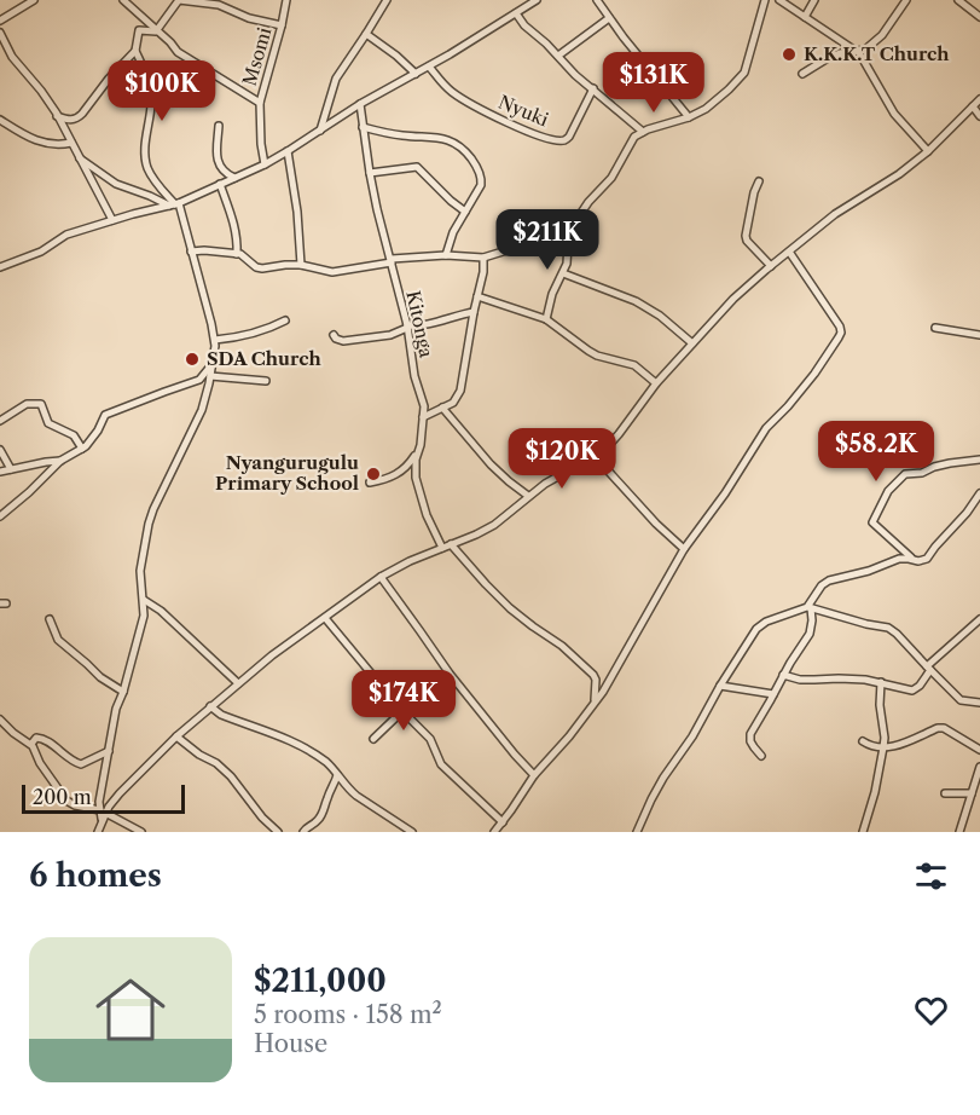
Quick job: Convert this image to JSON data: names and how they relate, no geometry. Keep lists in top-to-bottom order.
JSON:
{
  "streets": {
    "street": ["Msomi", "Nyuki", "Kitonga"]
  },
  "places": ["K.K.K.T Church", "SDA Church", "Nyangurugulu Primary School"],
  "scale_bar": "200 m",
  "page": {
    "price": [
      "$131K",
      "$100K",
      "$211K",
      "$58.2K",
      "$120K",
      "$174K"
    ],
    "scale": "200 m",
    "heading": "6 homes",
    "list": [
      {
        "name": "$211,000",
        "note": "5 rooms · 158 m² · House"
      }
    ]
  }
}
